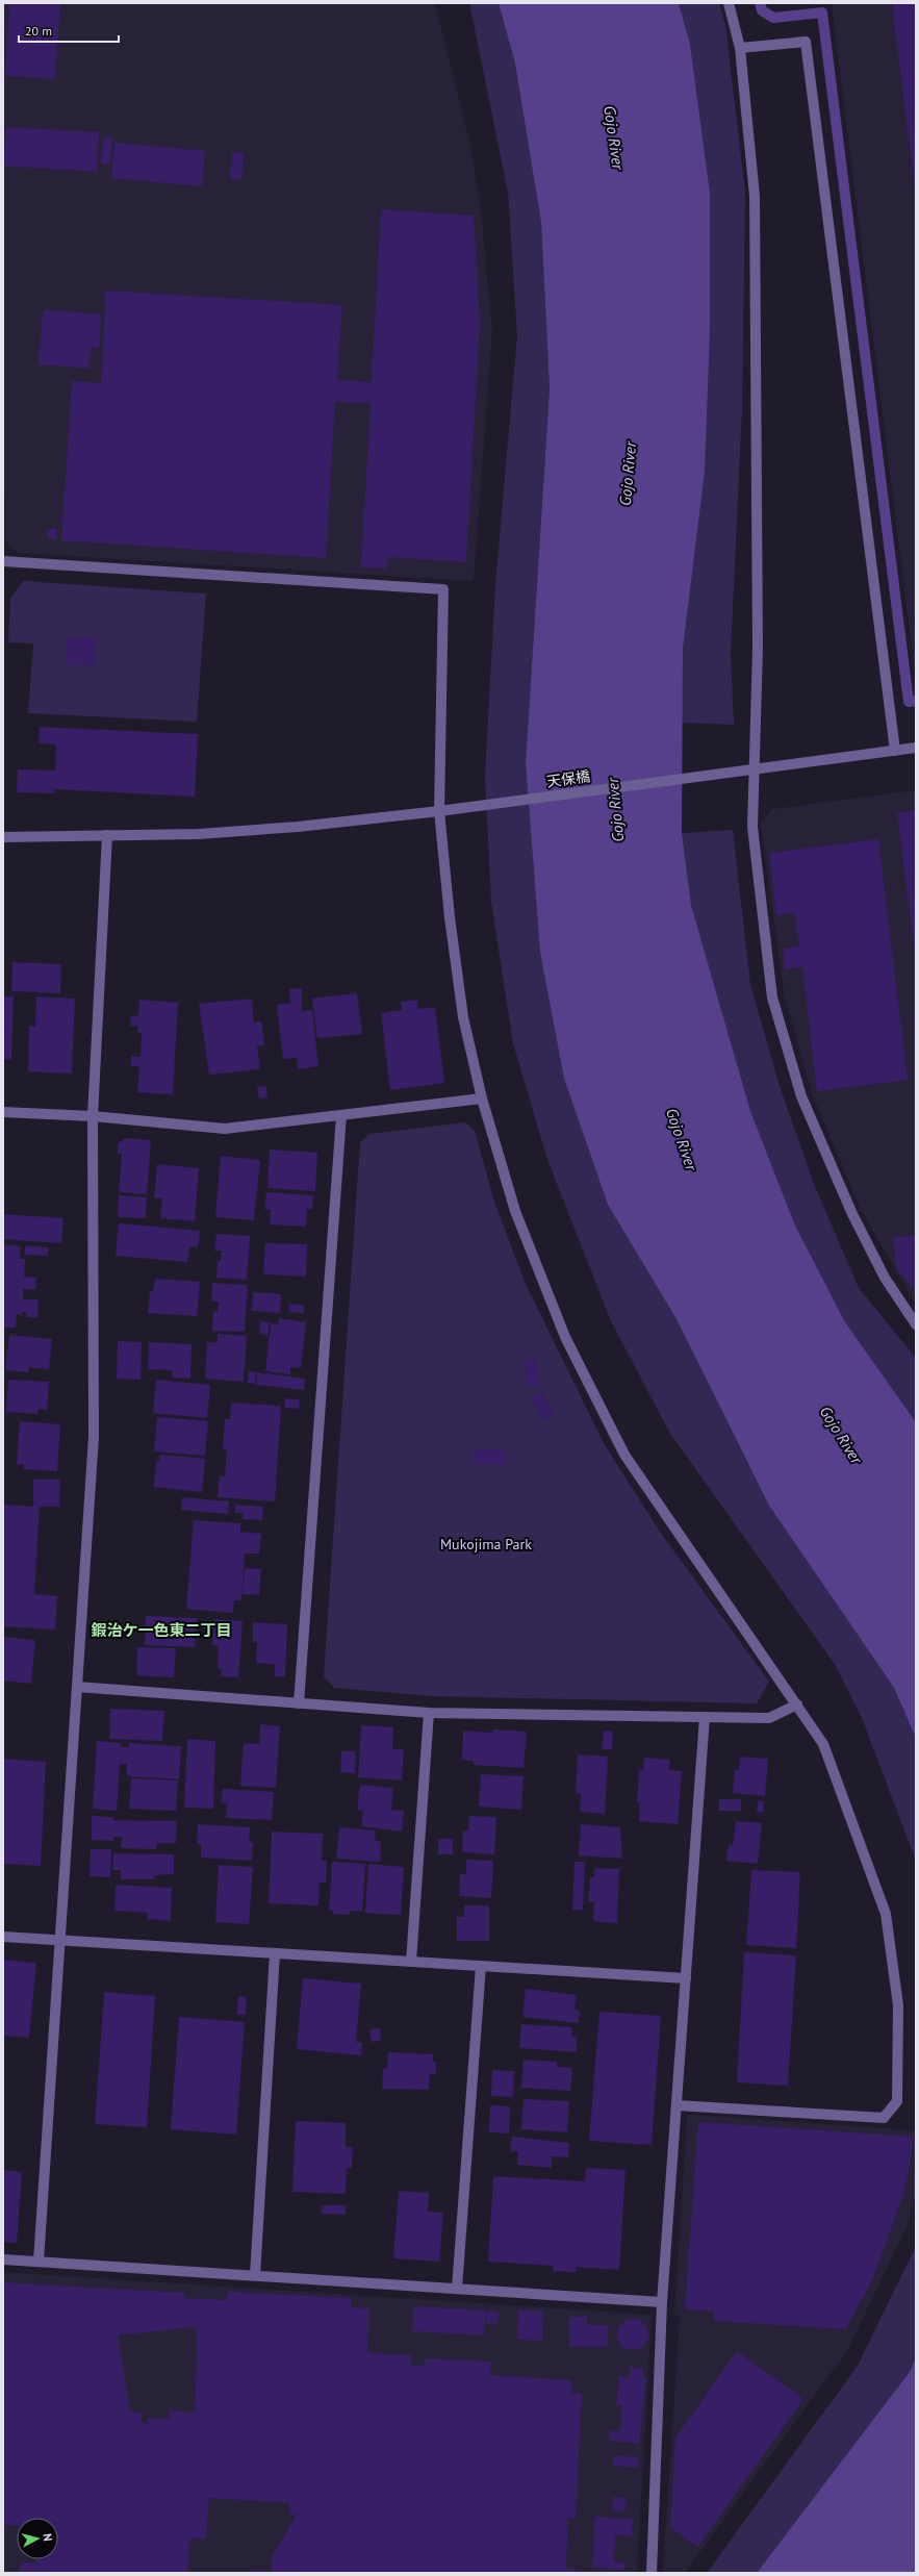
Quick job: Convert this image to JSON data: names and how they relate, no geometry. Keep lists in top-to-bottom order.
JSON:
{
  "streets": {
    "street": ["天保橋"]
  },
  "districts": ["鍜治ケ一色東二丁目"],
  "water": ["Gojo River"],
  "parks": ["Mukojima Park"],
  "scale_bar": "20 m",
  "north": "right"
}
